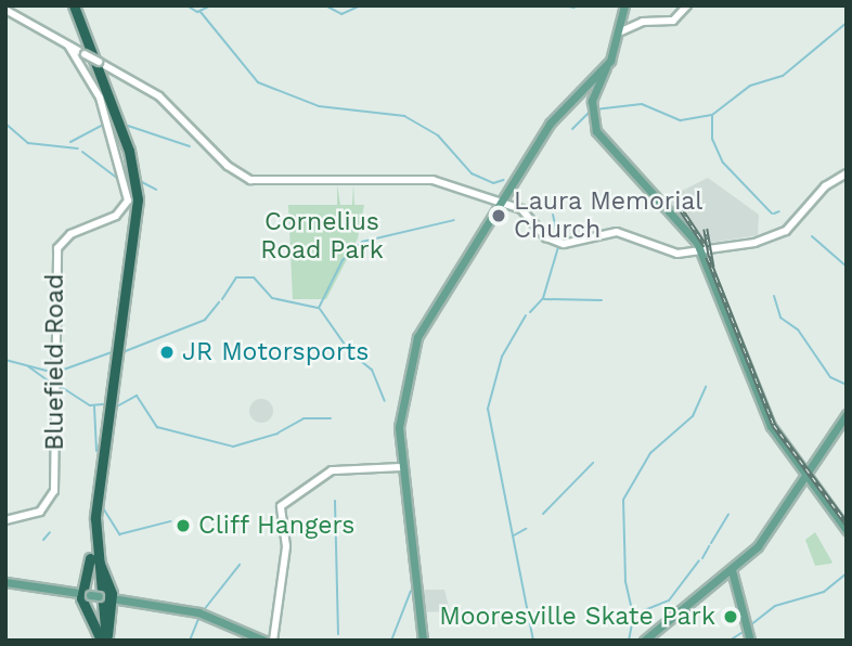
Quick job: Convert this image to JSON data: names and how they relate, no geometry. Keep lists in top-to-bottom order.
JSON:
{
  "streets": {
    "street": ["Bluefield Road"]
  },
  "parks": ["Cornelius Road Park"],
  "places": [
    "Laura Memorial Church",
    "JR Motorsports",
    "Cliff Hangers",
    "Mooresville Skate Park"
  ]
}
